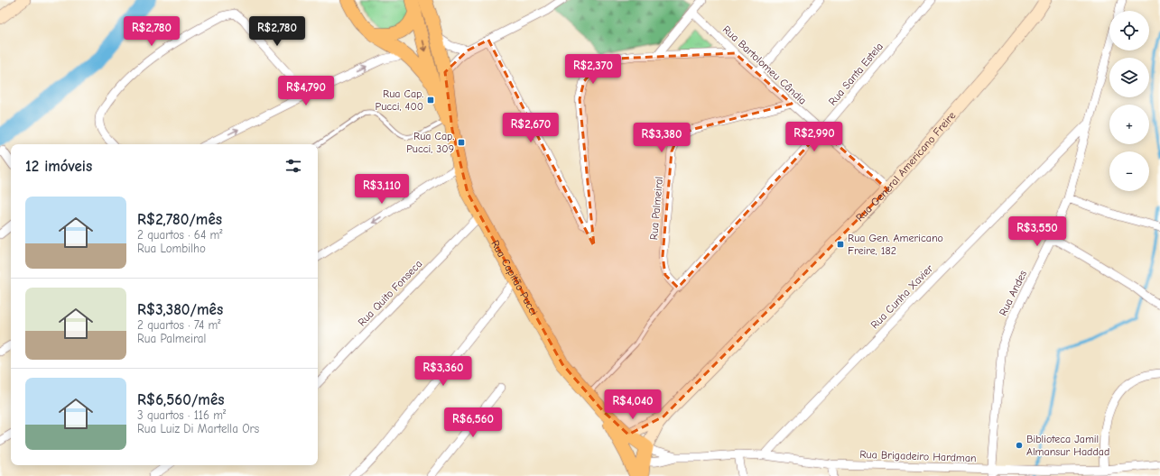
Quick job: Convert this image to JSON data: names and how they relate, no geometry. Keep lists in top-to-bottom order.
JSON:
{
  "streets": {
    "main road": ["Rua General Americano Freire", "Rua Capitão Pucci"],
    "street": [
      "Rua Bartolomeu Cândia",
      "Rua Santa Estela",
      "Rua Palmeiral",
      "Rua Quito Fonseca",
      "Rua Andes",
      "Rua Cunha Xavier",
      "Rua Brigadeiro Hardman"
    ]
  },
  "crossings": [
    ["Rua Bartolomeu Cândia", "Rua Santa Estela"],
    ["Rua Bartolomeu Cândia", "Rua General Americano Freire"],
    ["Rua Bartolomeu Cândia", "Rua Palmeiral"],
    ["Rua Santa Estela", "Rua Palmeiral"],
    ["Rua General Americano Freire", "Rua Capitão Pucci"],
    ["Rua General Americano Freire", "Rua Brigadeiro Hardman"],
    ["Rua Capitão Pucci", "Rua Quito Fonseca"],
    ["Rua Capitão Pucci", "Rua Brigadeiro Hardman"],
    ["Rua Andes", "Rua Cunha Xavier"],
    ["Rua Andes", "Rua Brigadeiro Hardman"],
    ["Rua Cunha Xavier", "Rua Brigadeiro Hardman"]
  ],
  "places": {
    "transit": ["Rua Cap. Pucci, 400", "Rua Cap. Pucci, 309", "Rua Gen. Americano Freire, 182"],
    "other": ["Biblioteca Jamil Almansur Haddad"]
  },
  "page": {
    "map_buttons": ["+", "−"],
    "price": [
      "R$2,780",
      "R$2,780",
      "R$2,370",
      "R$4,790",
      "R$2,670",
      "R$2,990",
      "R$3,380",
      "R$3,110",
      "R$3,550",
      "R$3,360",
      "R$4,040",
      "R$6,560"
    ],
    "heading": "12 imóveis",
    "list": [
      {
        "name": "R$2,780/mês",
        "note": "2 quartos · 64 m² · Rua Lombilho"
      },
      {
        "name": "R$3,380/mês",
        "note": "2 quartos · 74 m² · Rua Palmeiral"
      },
      {
        "name": "R$6,560/mês",
        "note": "3 quartos · 116 m² · Rua Luiz Di Martella Ors"
      }
    ]
  }
}
